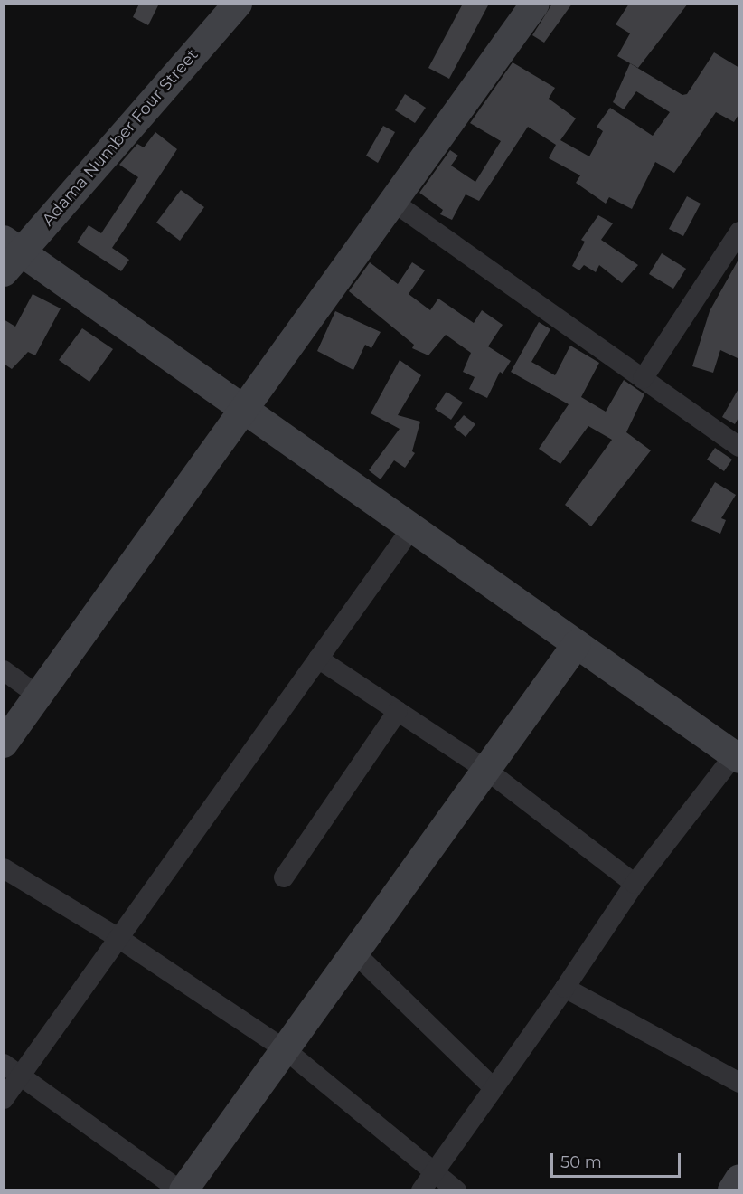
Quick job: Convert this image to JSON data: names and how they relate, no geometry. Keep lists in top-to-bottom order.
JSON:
{
  "streets": {
    "street": ["Adama Number Four Street"]
  },
  "scale_bar": "50 m"
}
